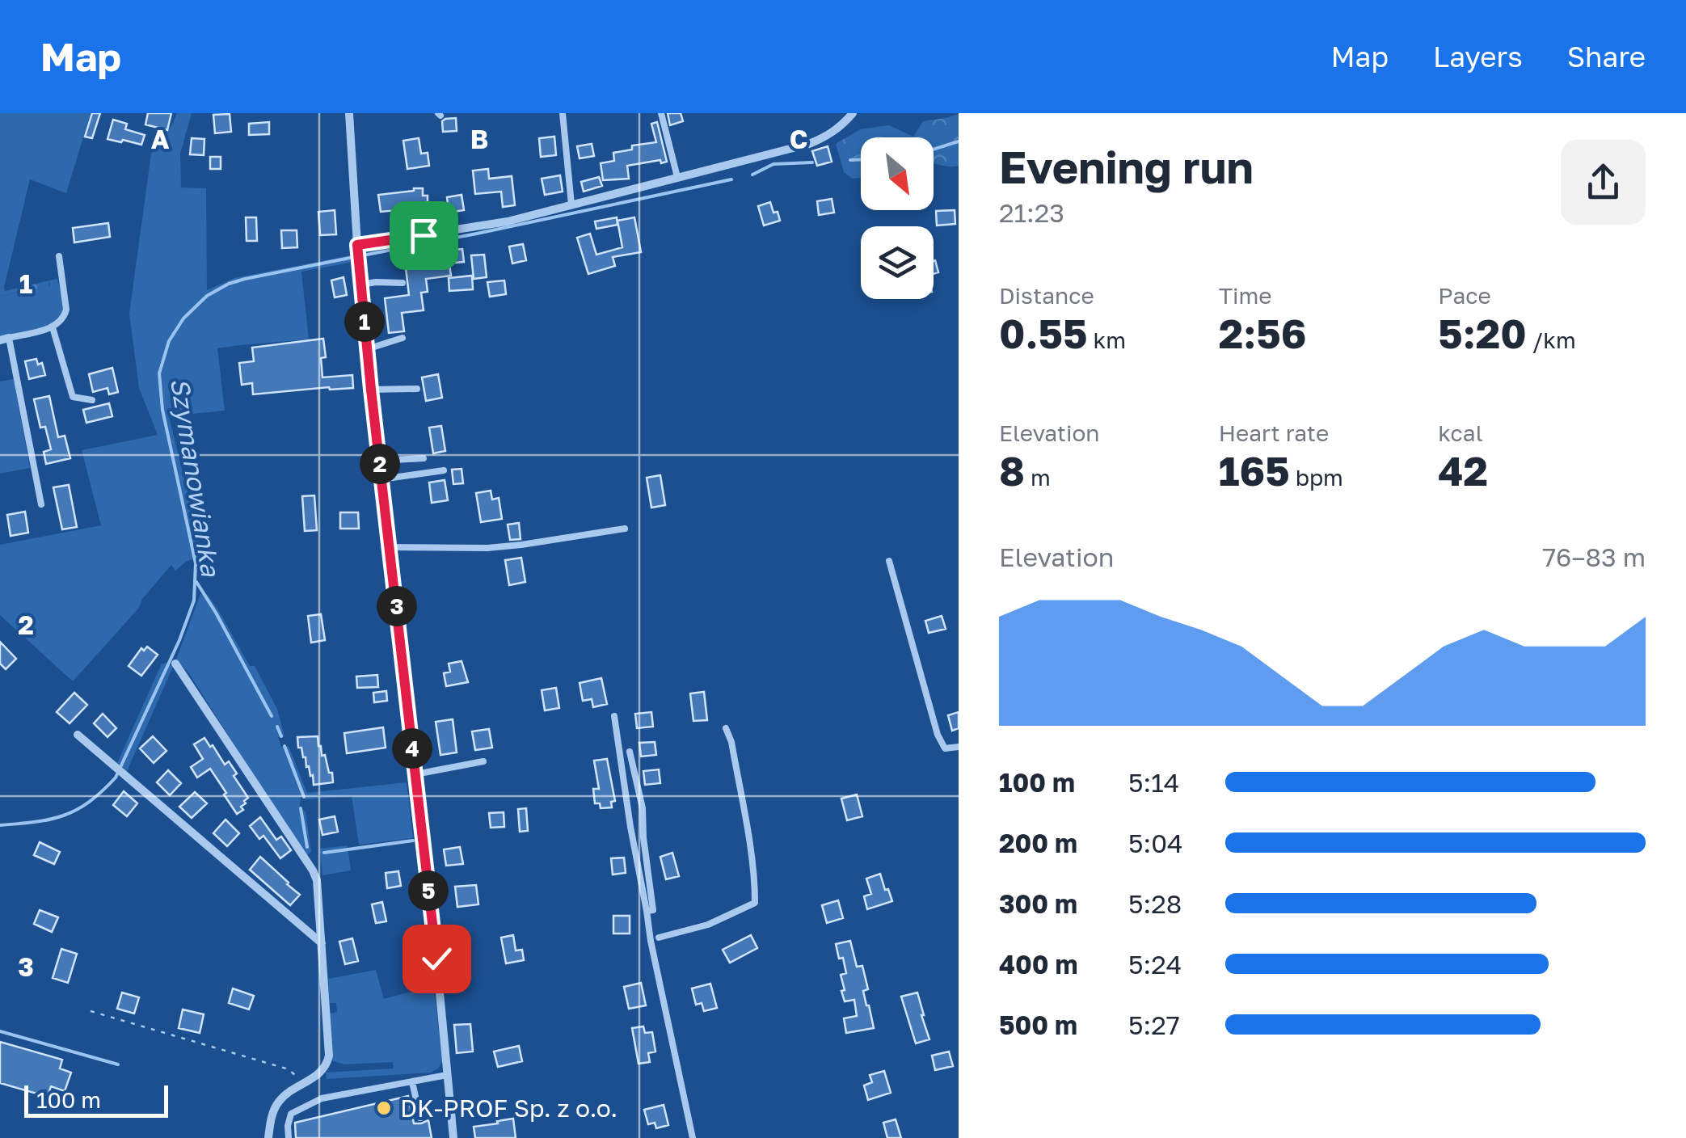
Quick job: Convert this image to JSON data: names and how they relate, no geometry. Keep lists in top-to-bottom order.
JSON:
{
  "water": ["Szymanowianka"],
  "places": ["DK-PROF Sp. z o.o."],
  "scale_bar": "100 m",
  "north": "bottom right",
  "page": {
    "header": "Map",
    "nav": ["Map", "Layers", "Share"],
    "heading": ["Evening run", "21:23"],
    "stats": [
      ["Distance", "0.55 km"],
      ["Time", "2:56"],
      ["Pace", "5:20 /km"],
      ["Elevation", "8 m"],
      ["Heart rate", "165 bpm"],
      ["kcal", "42"]
    ],
    "pins": [
      "1",
      "2",
      "3",
      "4",
      "5"
    ],
    "chart": ["Elevation", "76–83 m"],
    "list": [
      {
        "name": "100 m",
        "note": "5:14"
      },
      {
        "name": "200 m",
        "note": "5:04"
      },
      {
        "name": "300 m",
        "note": "5:28"
      },
      {
        "name": "400 m",
        "note": "5:24"
      },
      {
        "name": "500 m",
        "note": "5:27"
      }
    ],
    "scale": "100 m"
  },
  "grid": {
    "columns": ["A", "B", "C"],
    "rows": ["1", "2", "3"]
  }
}
